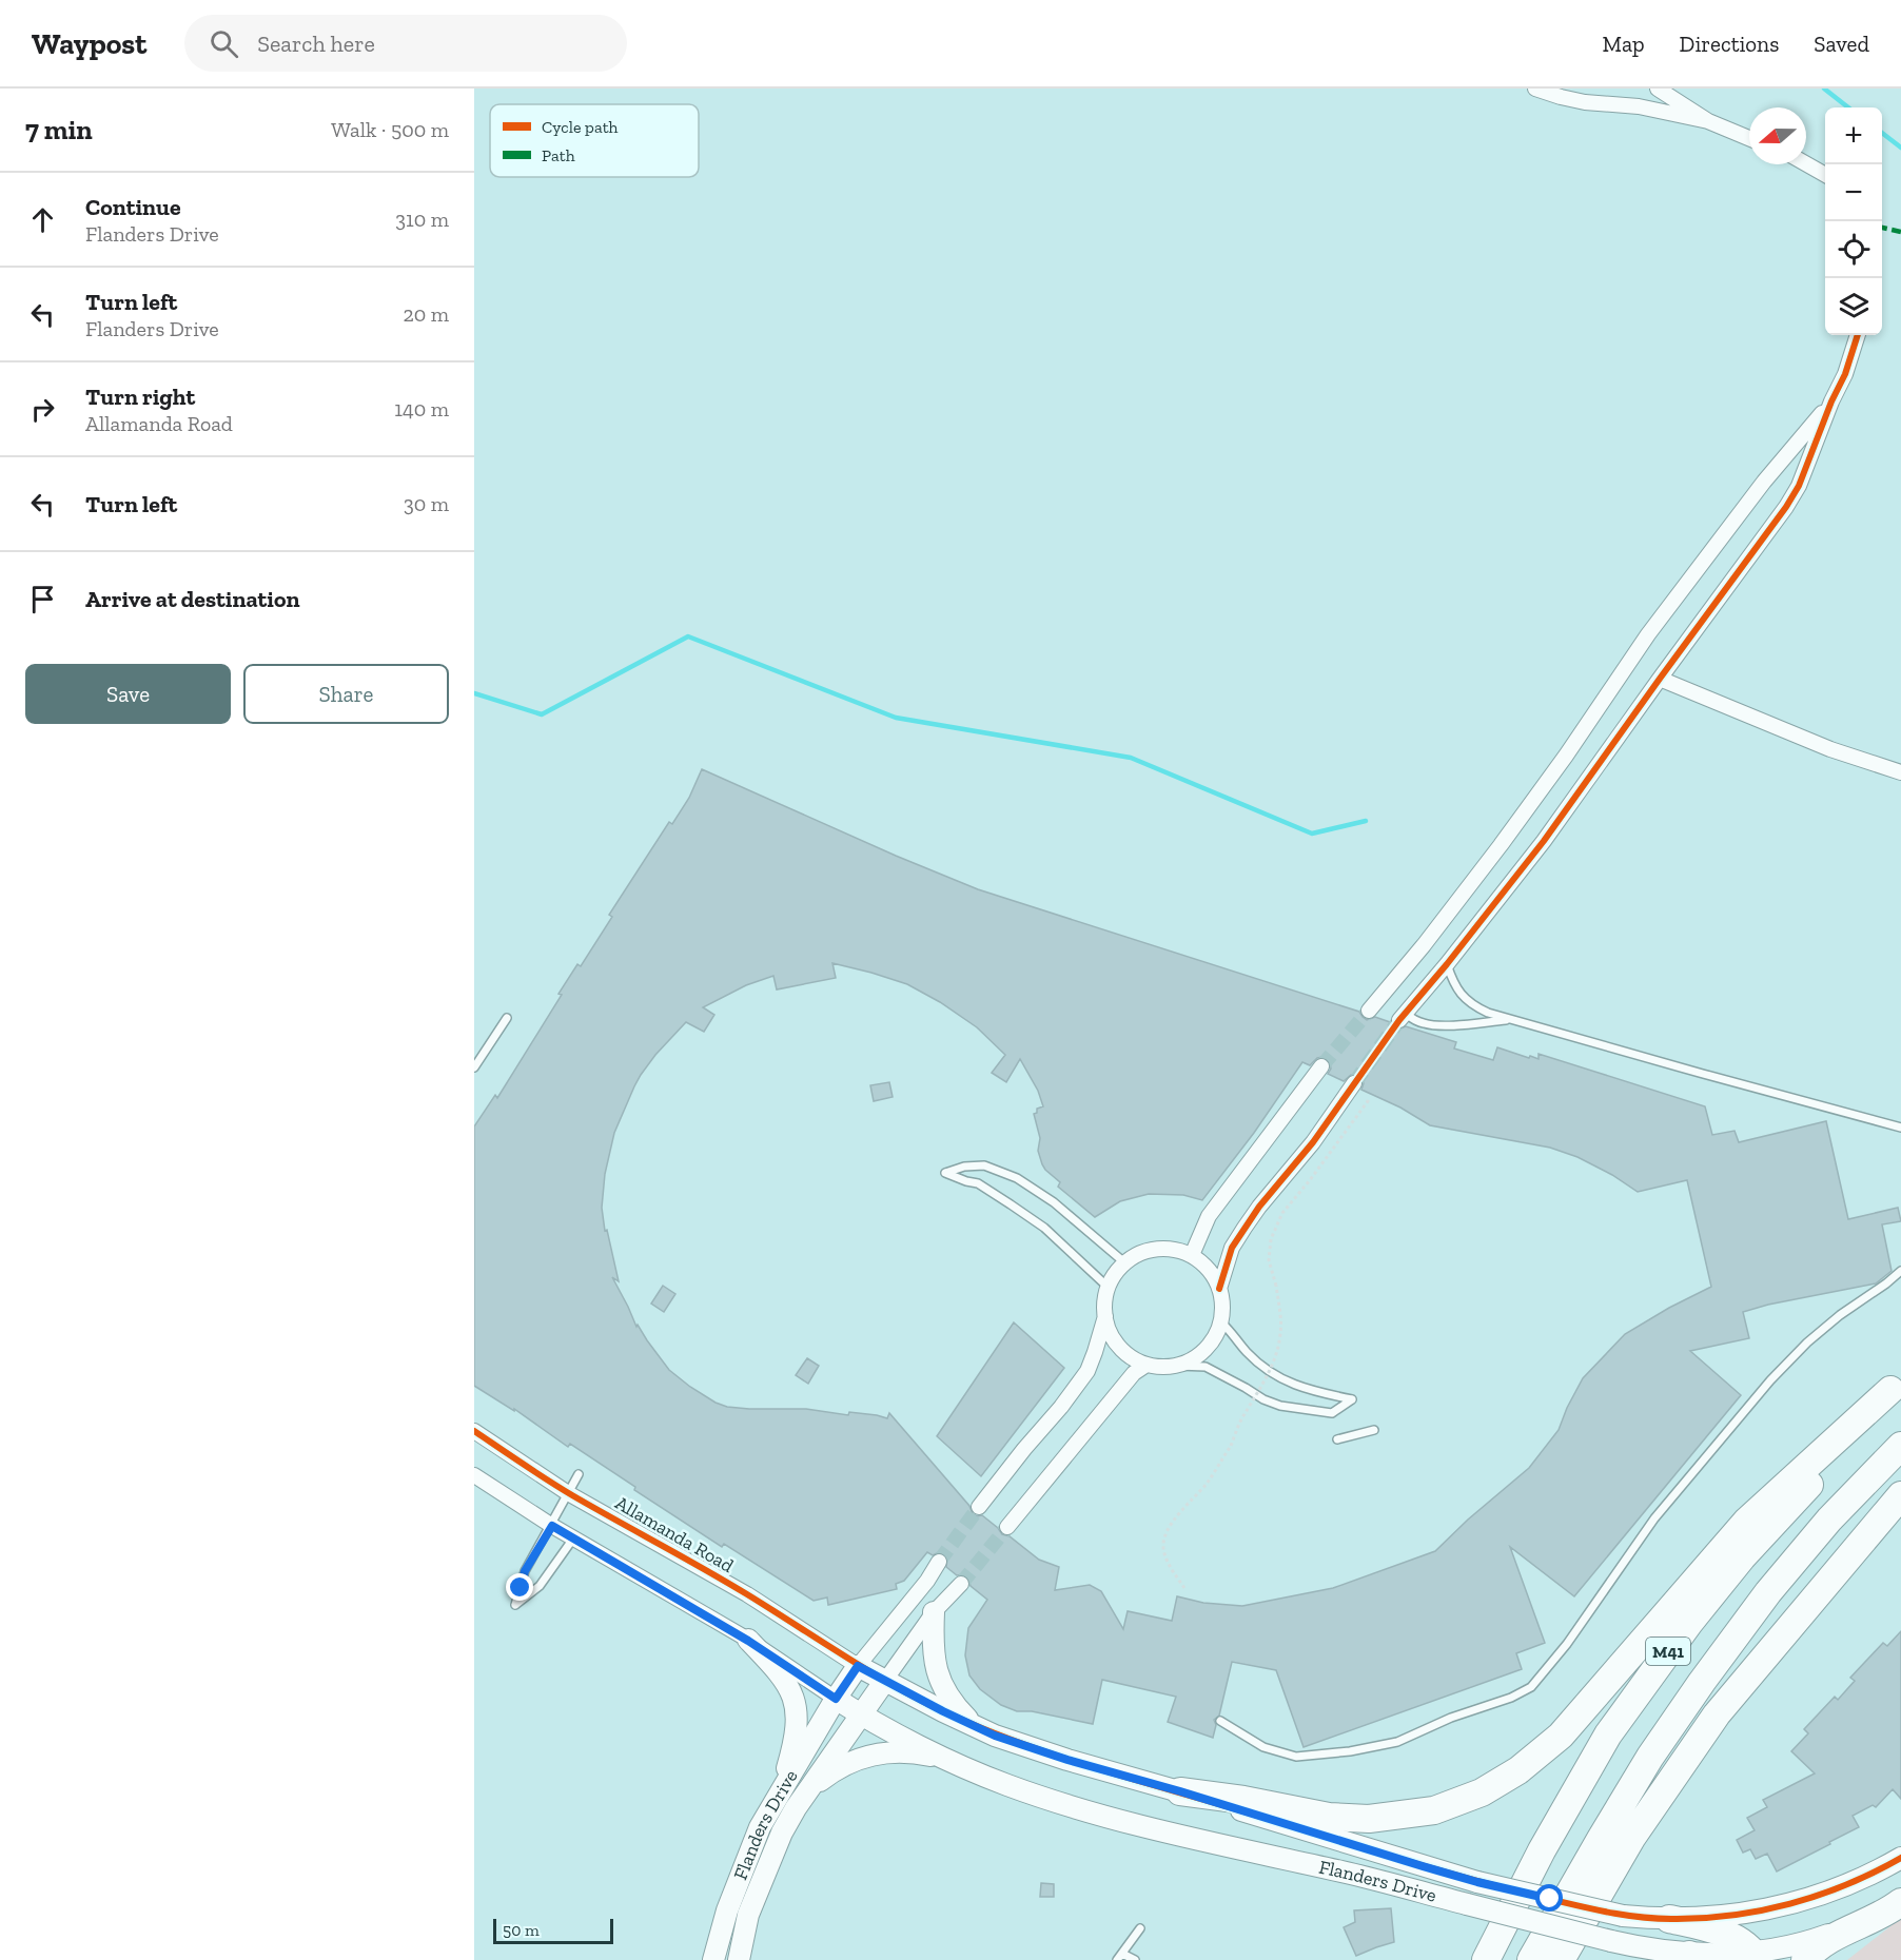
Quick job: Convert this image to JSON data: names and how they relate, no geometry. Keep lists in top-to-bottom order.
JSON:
{
  "streets": {
    "highway": ["M41"],
    "street": ["Allamanda Road", "Flanders Drive"]
  },
  "crossings": [
    ["Allamanda Road", "Flanders Drive"]
  ],
  "legend": ["Cycle path", "Path"],
  "scale_bar": "50 m",
  "north": "left",
  "page": {
    "header": "Waypost",
    "search": "Search here",
    "nav": ["Map", "Directions", "Saved"],
    "heading": ["7 min", "Walk · 500 m"],
    "map_buttons": ["+", "−"],
    "list": [
      ["Continue", "Flanders Drive", "310 m"],
      ["Turn left", "Flanders Drive", "20 m"],
      ["Turn right", "Allamanda Road", "140 m"],
      ["Turn left", "30 m"],
      "Arrive at destination"
    ],
    "buttons": ["Save", "Share"],
    "scale": "50 m"
  }
}
